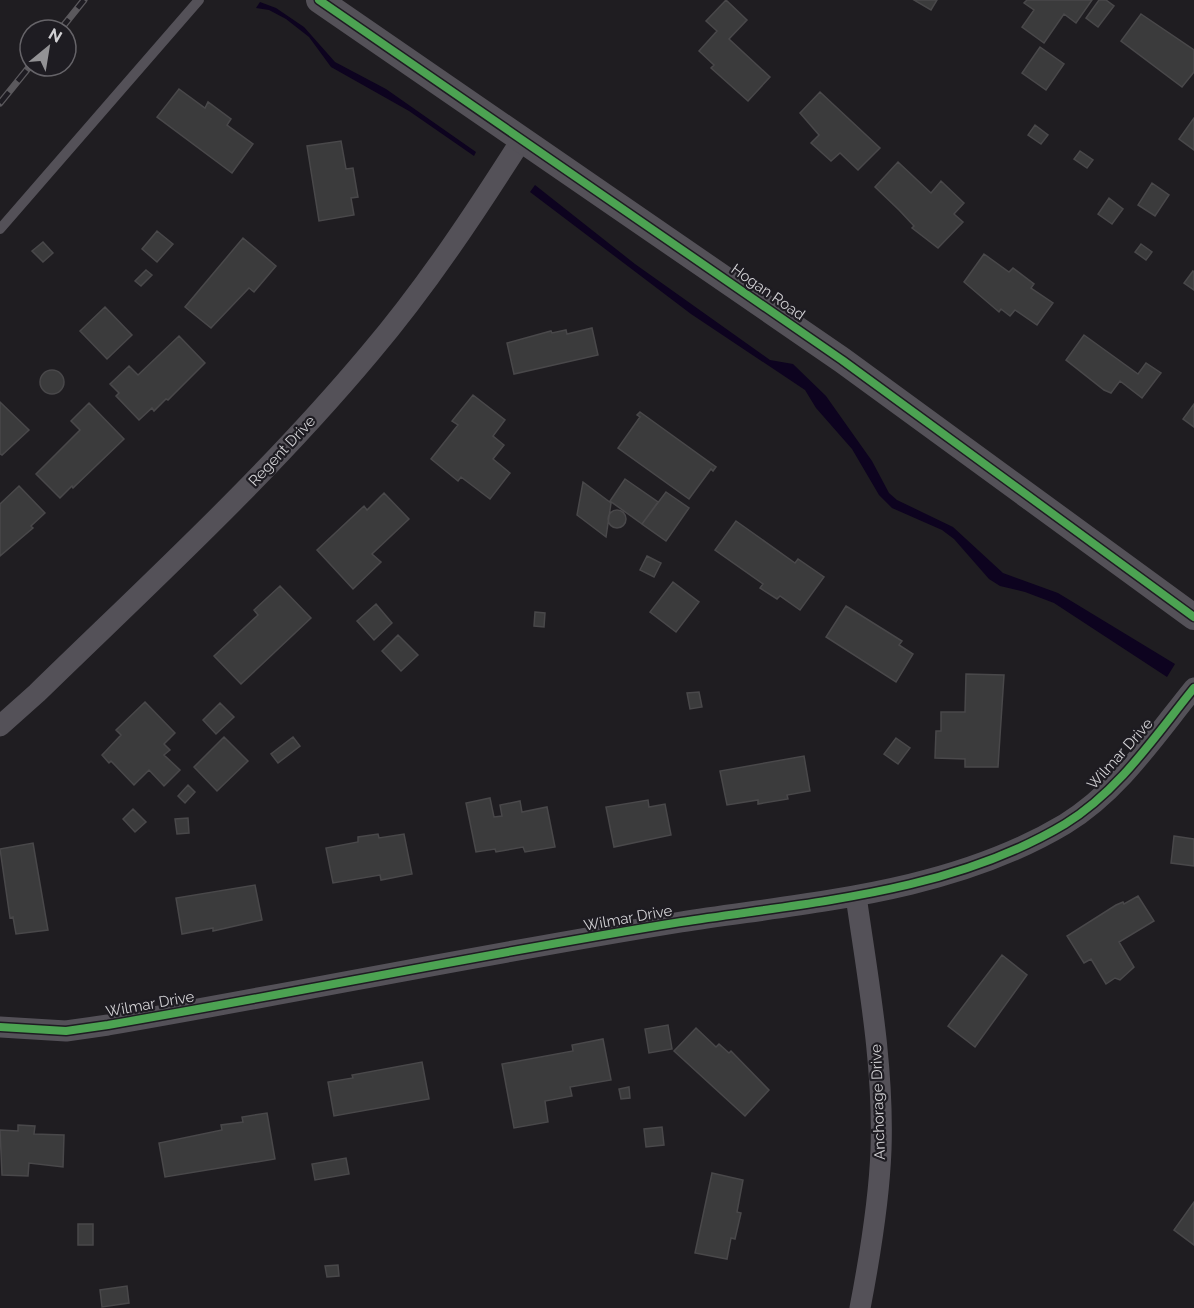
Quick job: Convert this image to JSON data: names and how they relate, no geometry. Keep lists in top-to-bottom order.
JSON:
{
  "streets": {
    "street": [
      "Hogan Road",
      "Regent Drive",
      "Wilmar Drive",
      "Anchorage Drive"
    ]
  },
  "crossings": [
    ["Hogan Road", "Regent Drive"],
    ["Wilmar Drive", "Anchorage Drive"]
  ],
  "north": "top right"
}
